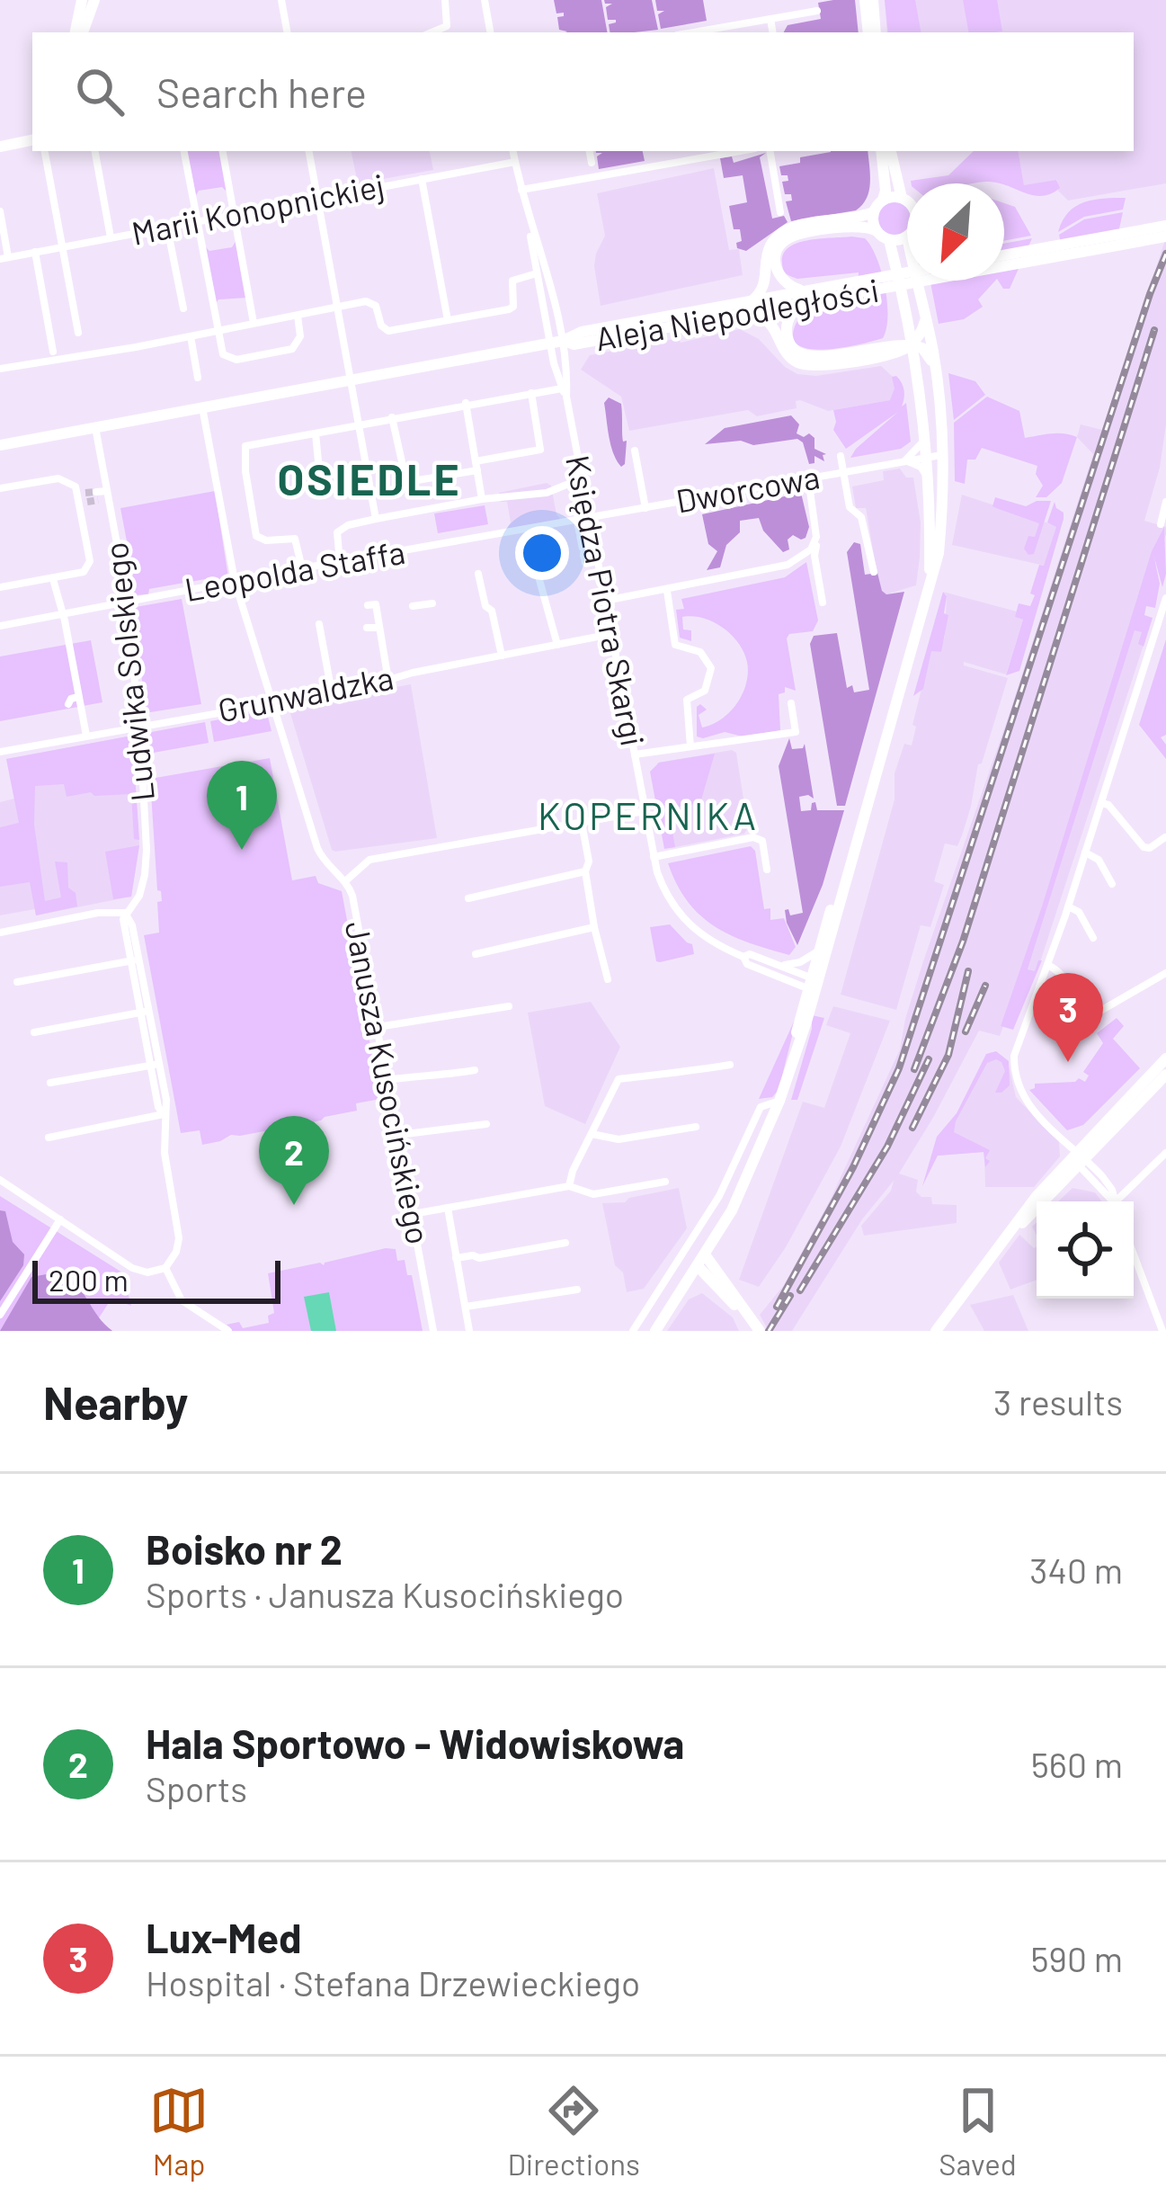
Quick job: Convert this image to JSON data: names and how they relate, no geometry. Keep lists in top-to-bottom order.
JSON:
{
  "streets": {
    "main road": ["Aleja Niepodległości"],
    "street": [
      "Marii Konopnickiej",
      "Dworcowa",
      "Leopolda Staffa",
      "Księdza Piotra Skargi",
      "Ludwika Solskiego",
      "Grunwaldzka",
      "Janusza Kusocińskiego"
    ]
  },
  "crossings": [
    ["Aleja Niepodległości", "Księdza Piotra Skargi"],
    ["Aleja Niepodległości", "Ludwika Solskiego"],
    ["Aleja Niepodległości", "Janusza Kusocińskiego"],
    ["Dworcowa", "Leopolda Staffa"],
    ["Dworcowa", "Księdza Piotra Skargi"],
    ["Leopolda Staffa", "Księdza Piotra Skargi"],
    ["Leopolda Staffa", "Ludwika Solskiego"],
    ["Leopolda Staffa", "Janusza Kusocińskiego"],
    ["Księdza Piotra Skargi", "Grunwaldzka"],
    ["Ludwika Solskiego", "Grunwaldzka"],
    ["Grunwaldzka", "Janusza Kusocińskiego"]
  ],
  "districts": ["OSIEDLE", "KOPERNIKA"],
  "scale_bar": "200 m",
  "north": "bottom left",
  "page": {
    "search": "Search here",
    "pins": ["1", "3", "2"],
    "scale": "200 m",
    "heading": ["Nearby", "3 results"],
    "list": [
      {
        "mark": "1",
        "name": "Boisko nr 2",
        "note": "Sports · Janusza Kusocińskiego",
        "value": "340 m"
      },
      {
        "mark": "2",
        "name": "Hala Sportowo - Widowiskowa",
        "note": "Sports",
        "value": "560 m"
      },
      {
        "mark": "3",
        "name": "Lux-Med",
        "note": "Hospital · Stefana Drzewieckiego",
        "value": "590 m"
      }
    ],
    "nav": ["Map", "Directions", "Saved"]
  }
}
